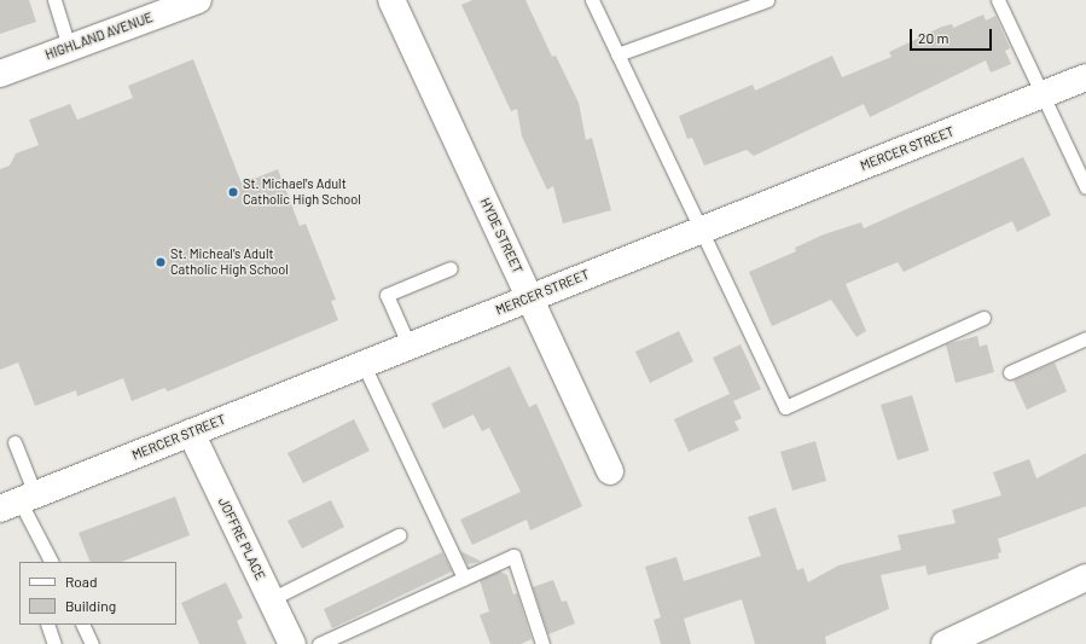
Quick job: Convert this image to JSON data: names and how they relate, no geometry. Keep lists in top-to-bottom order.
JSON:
{
  "streets": {
    "street": [
      "HIGHLAND AVENUE",
      "MERCER STREET",
      "HYDE STREET",
      "JOFFRE PLACE"
    ]
  },
  "crossings": [
    ["MERCER STREET", "HYDE STREET"],
    ["MERCER STREET", "JOFFRE PLACE"]
  ],
  "places": ["St. Michael's Adult Catholic High School", "St. Micheal's Adult Catholic High School"],
  "legend": ["Road", "Building"],
  "scale_bar": "20 m"
}
